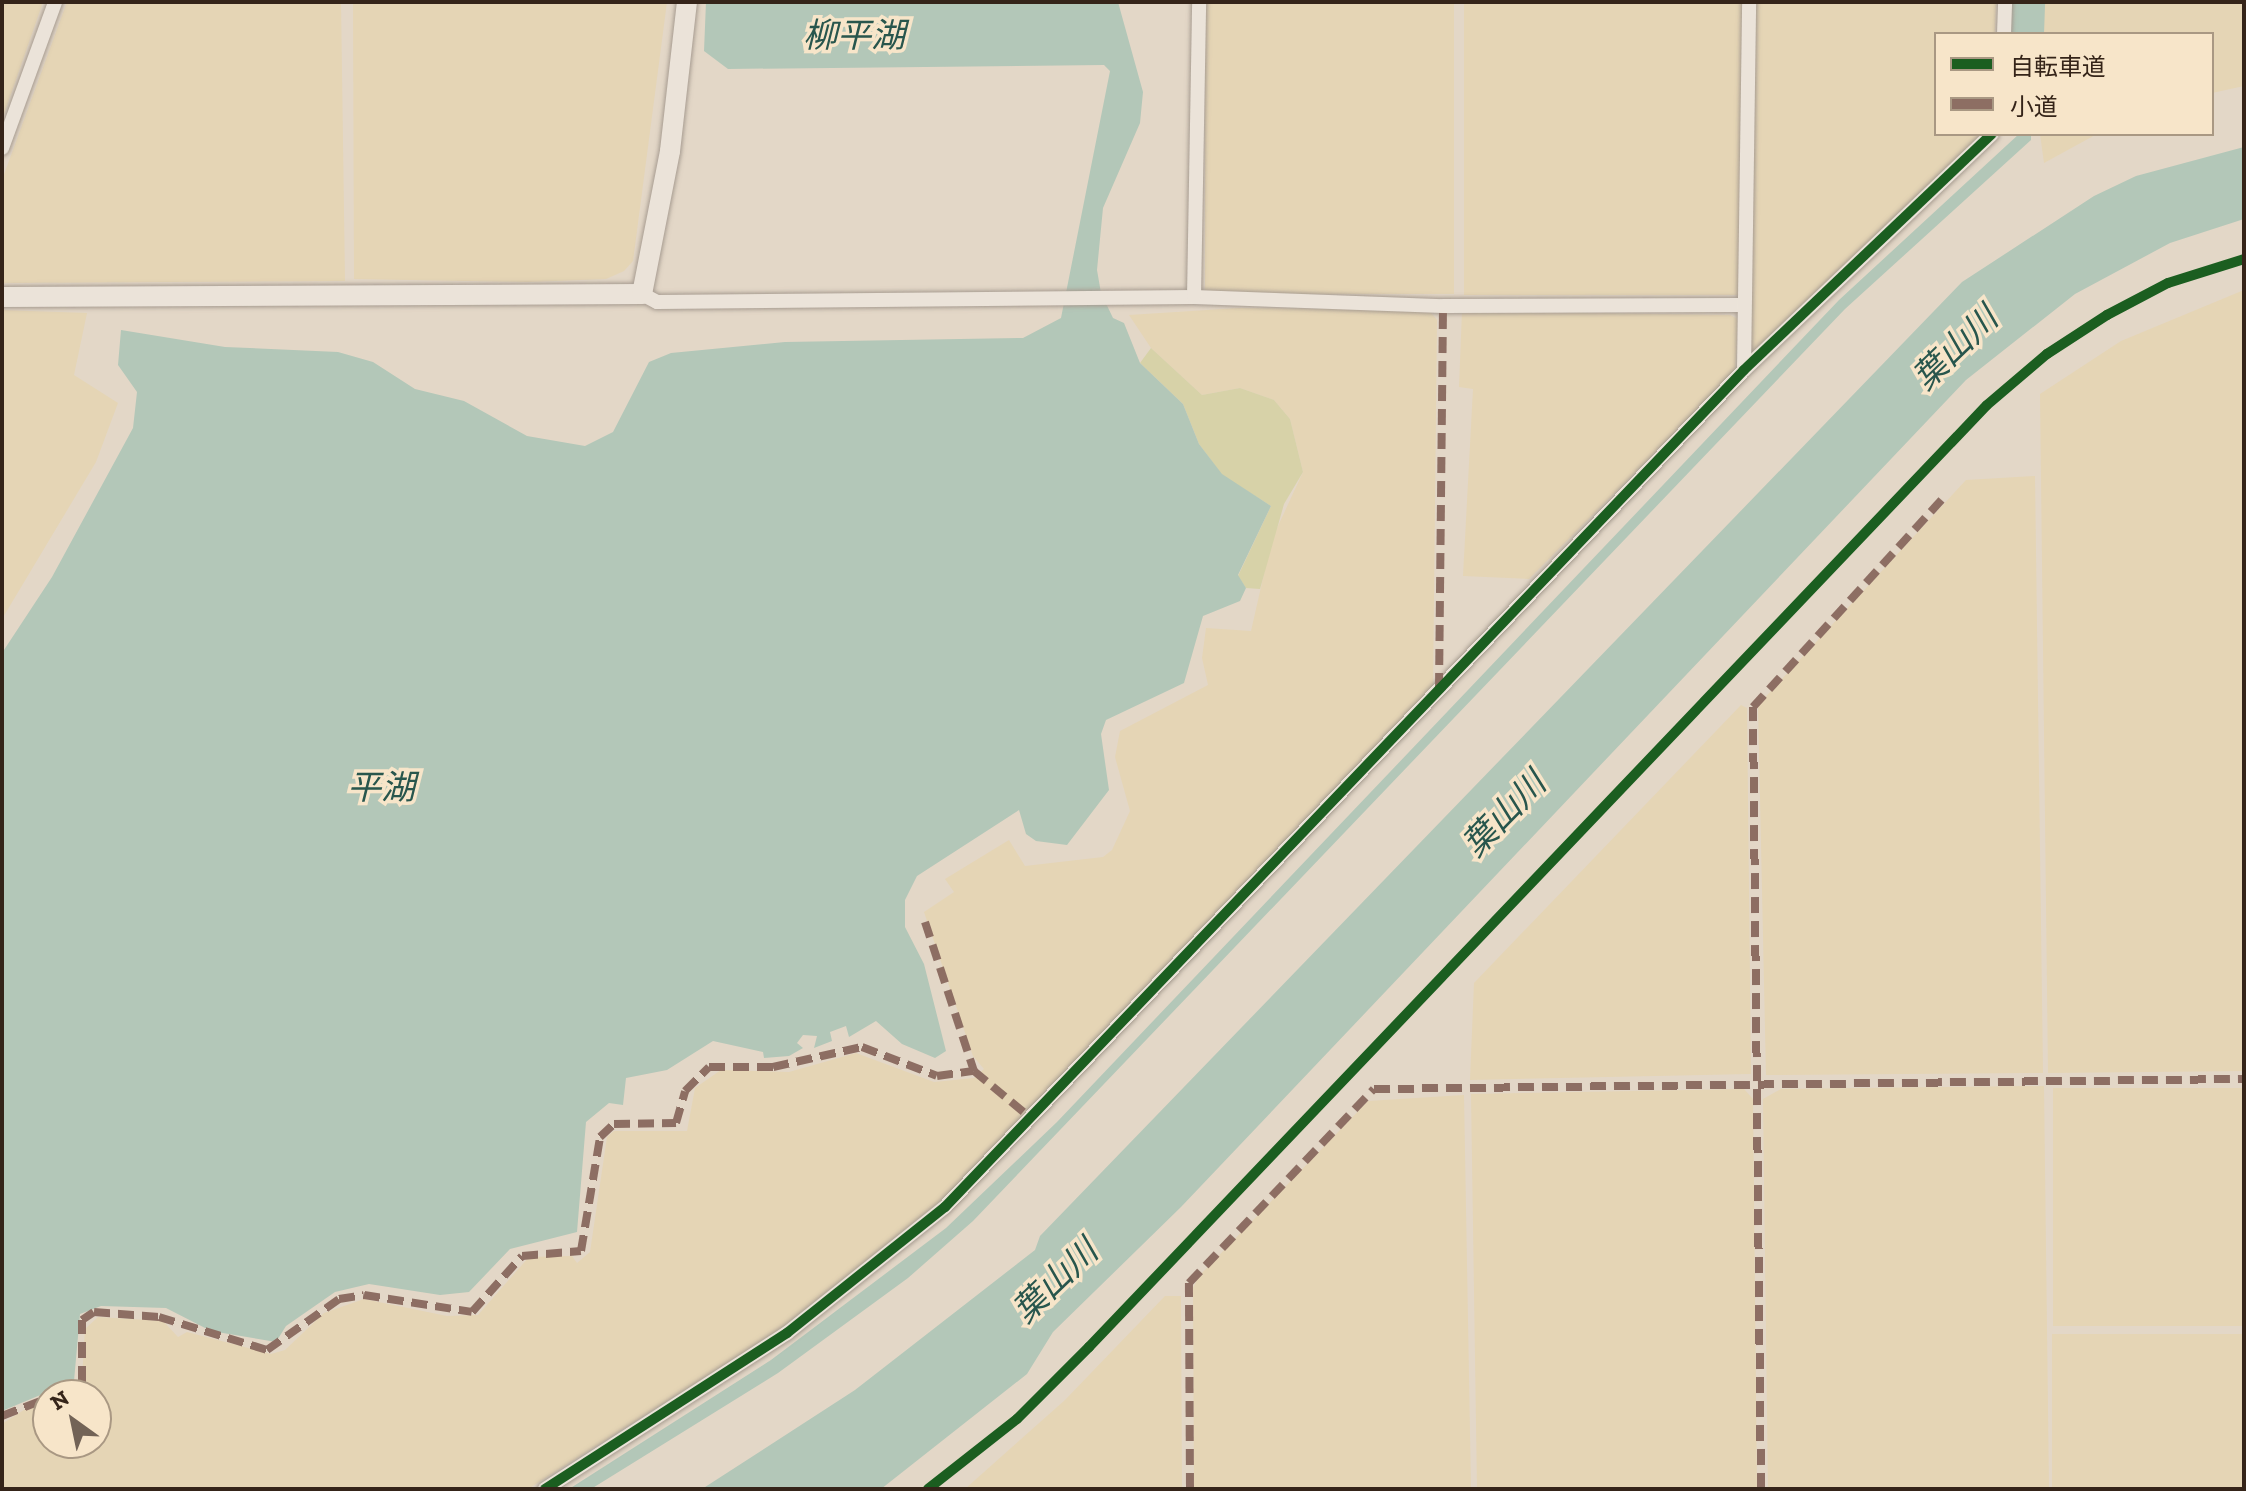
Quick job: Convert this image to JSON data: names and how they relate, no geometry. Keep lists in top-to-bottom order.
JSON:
{
  "water": ["柳平湖", "葉山川", "平湖"],
  "legend": ["自転車道", "小道"],
  "north": "top left"
}
